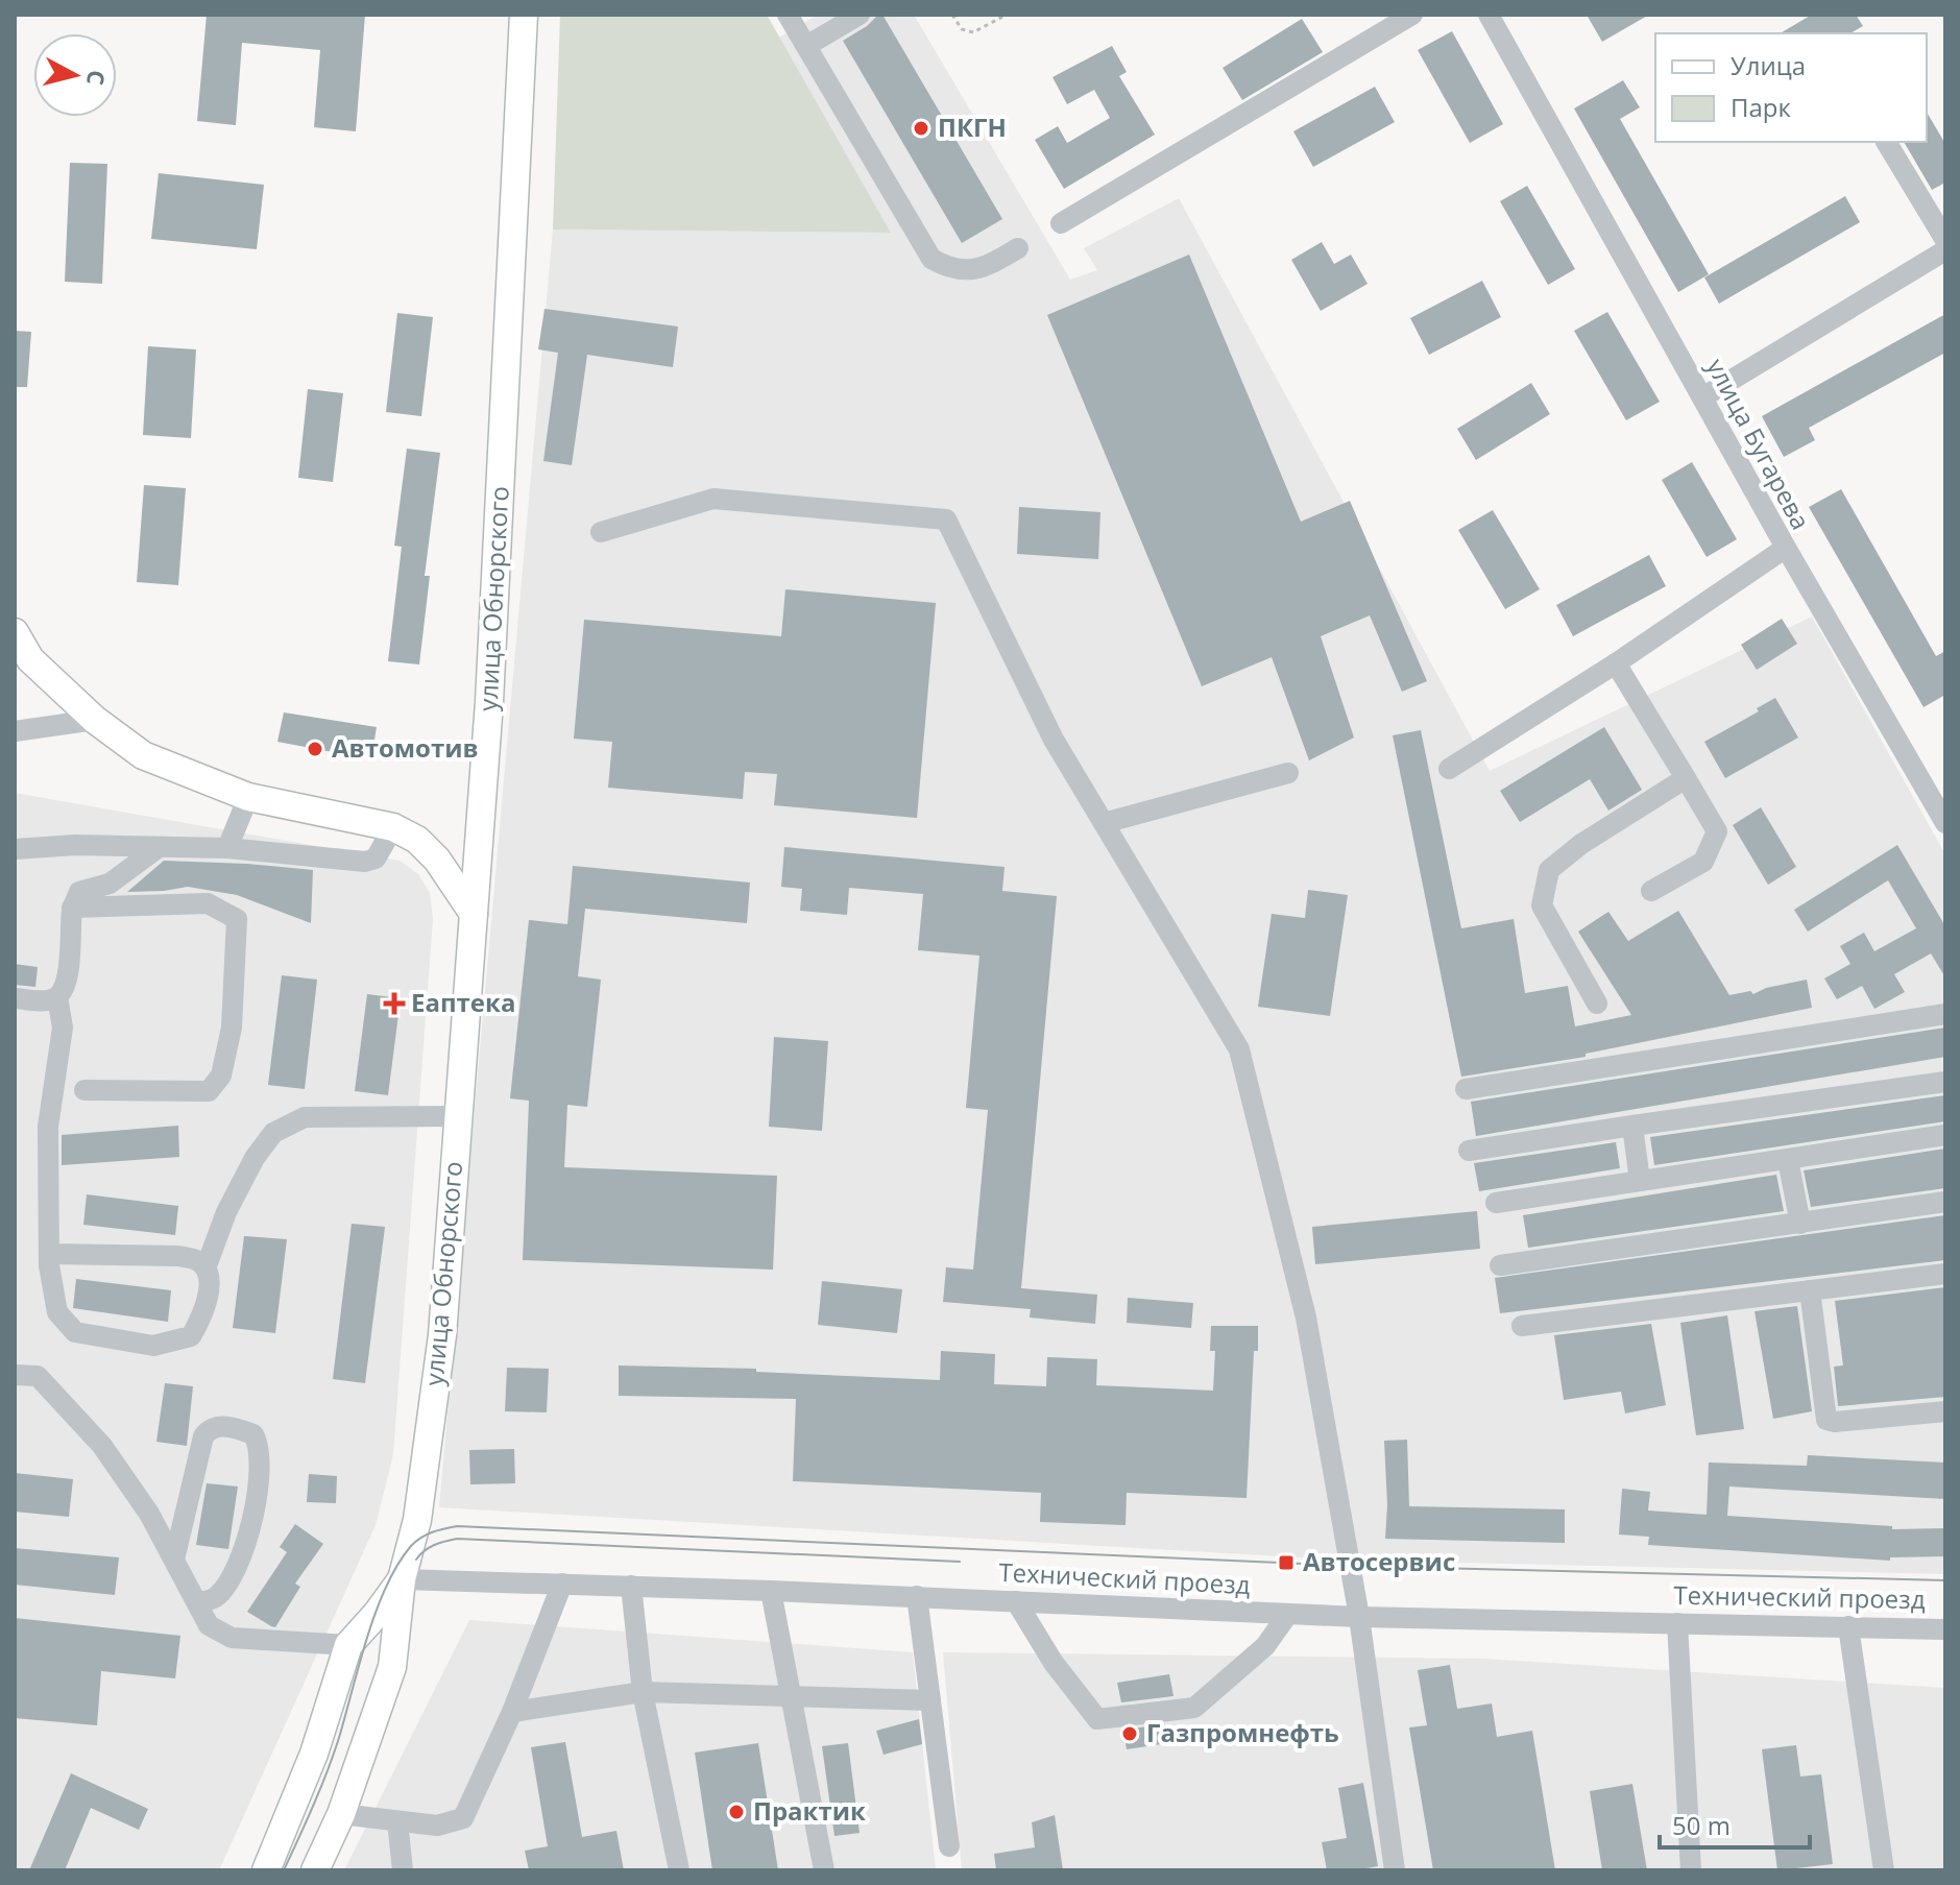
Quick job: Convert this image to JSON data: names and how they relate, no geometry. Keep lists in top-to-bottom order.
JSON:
{
  "streets": {
    "main road": ["улица Обнорского"],
    "street": ["улица Бугарева", "Технический проезд"]
  },
  "crossings": [
    ["улица Обнорского", "Технический проезд"]
  ],
  "places": {
    "other": [
      "ПКГН",
      "Автомотив",
      "Газпромнефть",
      "Практик"
    ],
    "health": ["Еаптека"],
    "transit": ["Автосервис"]
  },
  "legend": ["Улица", "Парк"],
  "scale_bar": "50 m",
  "north": "right"
}
